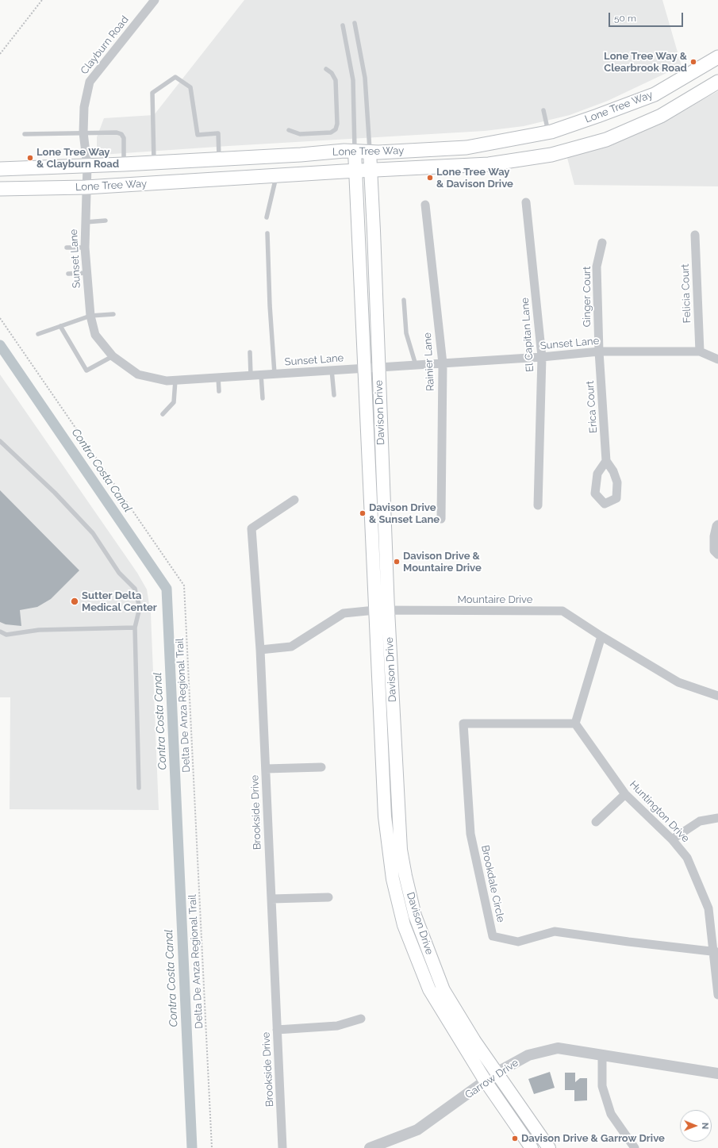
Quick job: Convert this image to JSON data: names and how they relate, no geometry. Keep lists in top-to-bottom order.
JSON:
{
  "streets": {
    "main road": ["Lone Tree Way", "Davison Drive"],
    "street": [
      "Clayburn Road",
      "Sunset Lane",
      "Felicia Court",
      "Ginger Court",
      "El Capitan Lane",
      "Rainier Lane",
      "Erica Court",
      "Mountaire Drive",
      "Huntington Drive",
      "Brookside Drive",
      "Brookdale Circle",
      "Garrow Drive"
    ],
    "path": ["Delta De Anza Regional Trail"]
  },
  "crossings": [
    ["Clayburn Road", "Lone Tree Way"],
    ["Clayburn Road", "Sunset Lane"],
    ["Lone Tree Way", "Sunset Lane"],
    ["Lone Tree Way", "Davison Drive"],
    ["Sunset Lane", "Felicia Court"],
    ["Sunset Lane", "Ginger Court"],
    ["Sunset Lane", "El Capitan Lane"],
    ["Sunset Lane", "Rainier Lane"],
    ["Sunset Lane", "Erica Court"],
    ["Sunset Lane", "Davison Drive"],
    ["Ginger Court", "Erica Court"],
    ["Davison Drive", "Mountaire Drive"],
    ["Davison Drive", "Garrow Drive"],
    ["Mountaire Drive", "Brookside Drive"],
    ["Huntington Drive", "Brookdale Circle"]
  ],
  "water": ["Contra Costa Canal"],
  "places": [
    "Lone Tree Way & Clearbrook Road",
    "Lone Tree Way & Clayburn Road",
    "Lone Tree Way & Davison Drive",
    "Davison Drive & Sunset Lane",
    "Davison Drive & Mountaire Drive",
    "Sutter Delta Medical Center",
    "Davison Drive & Garrow Drive"
  ],
  "scale_bar": "50 m",
  "north": "right"
}
